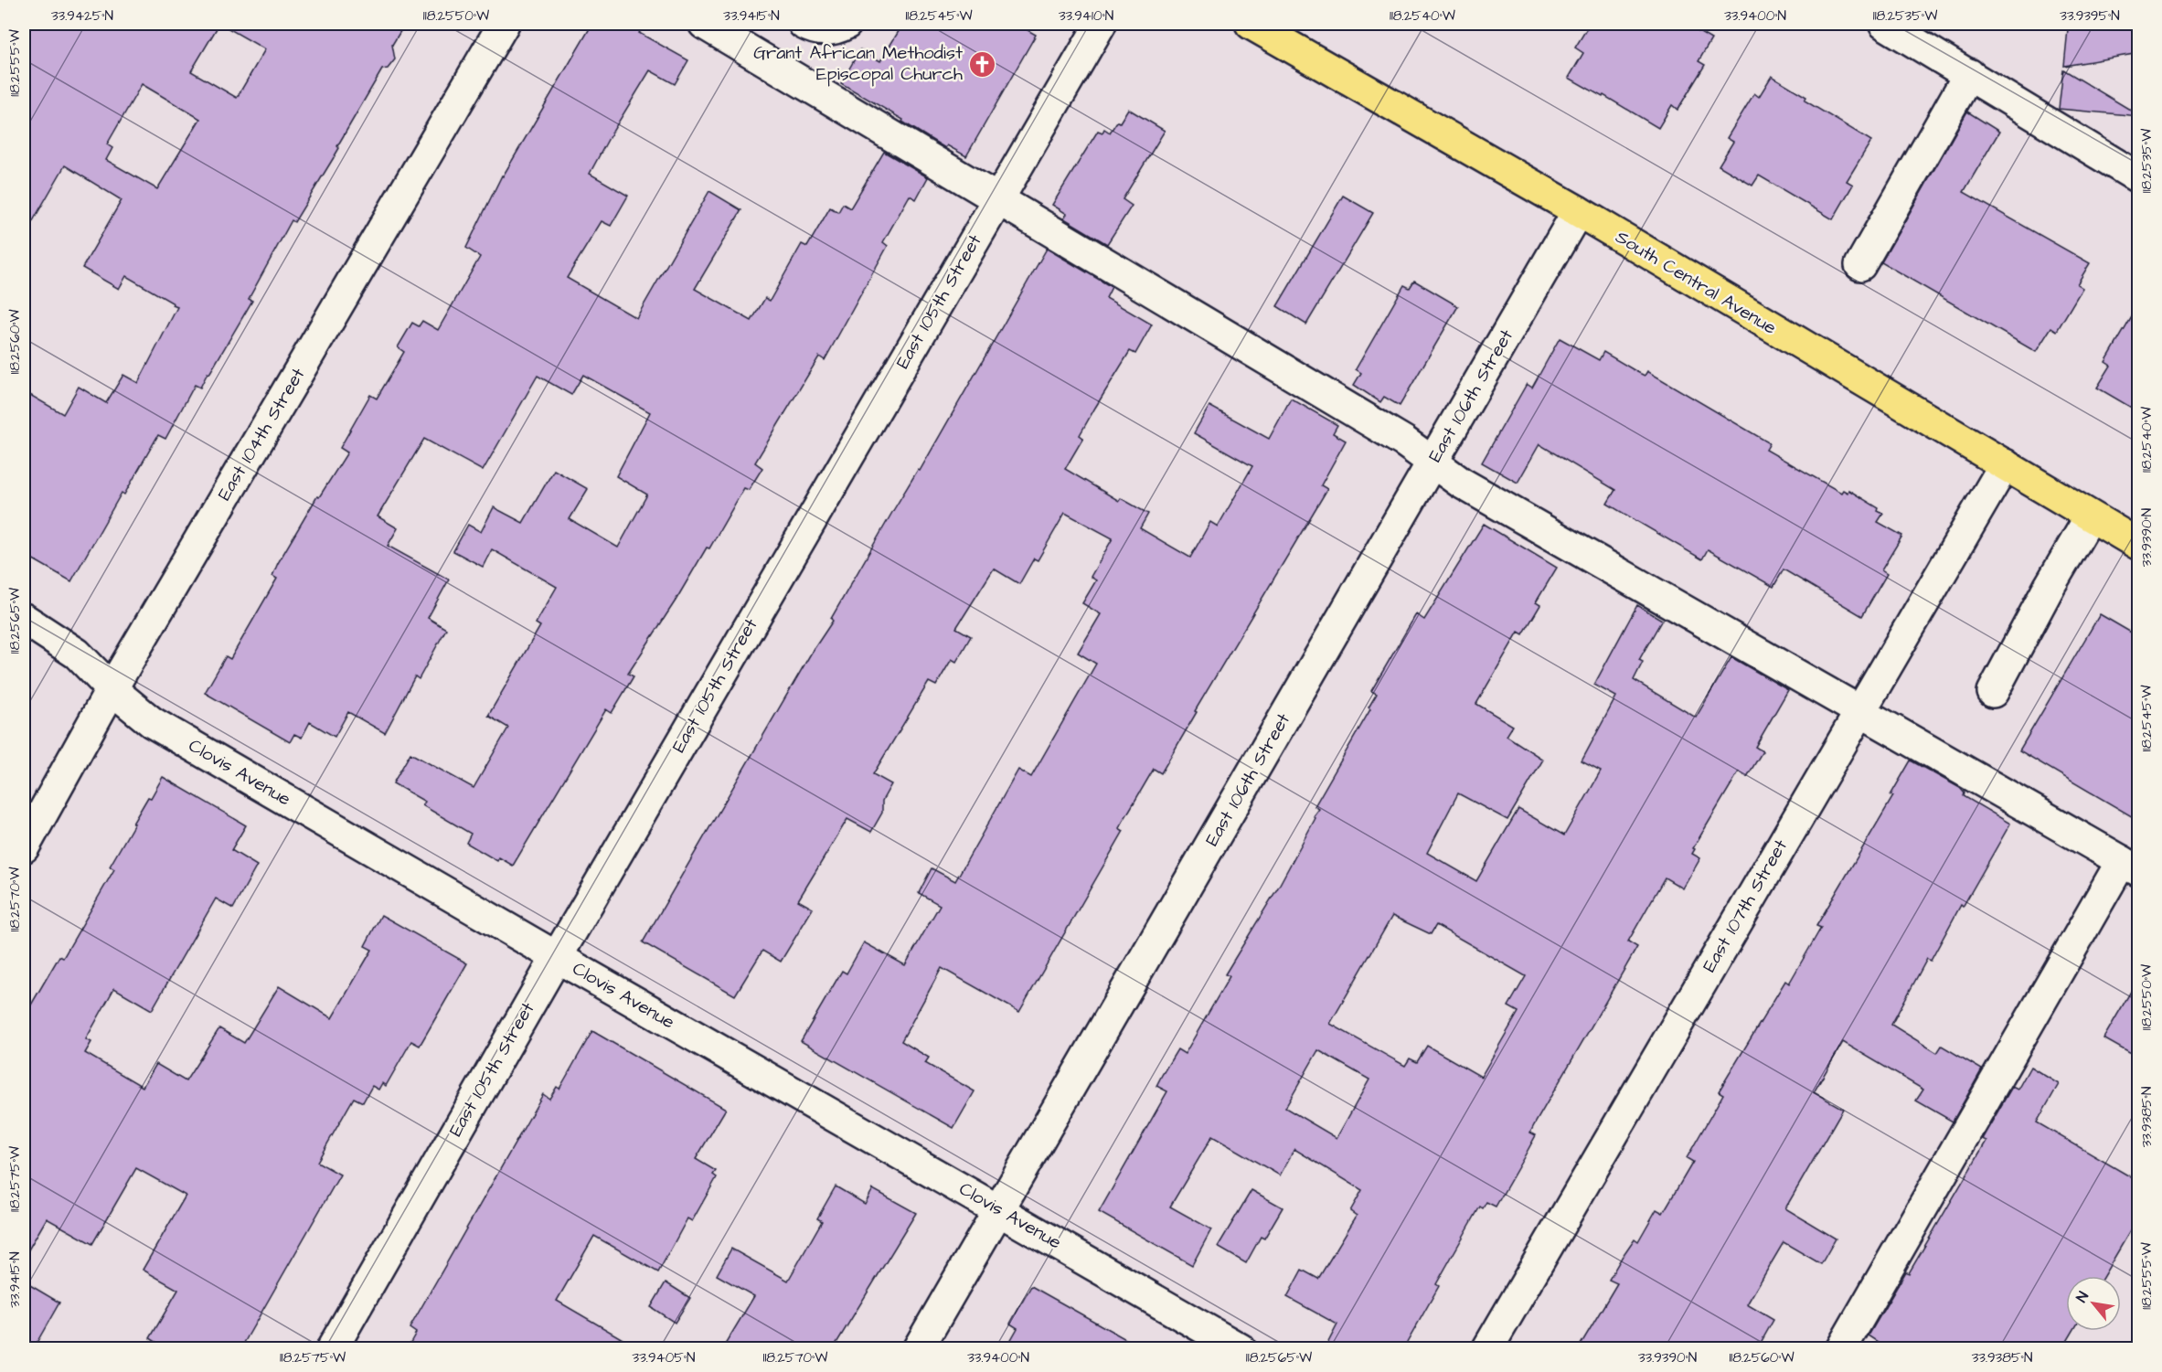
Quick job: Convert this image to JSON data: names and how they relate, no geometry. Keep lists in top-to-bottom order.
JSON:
{
  "streets": {
    "main road": ["South Central Avenue"],
    "street": [
      "East 105th Street",
      "East 106th Street",
      "East 104th Street",
      "Clovis Avenue",
      "East 107th Street"
    ]
  },
  "crossings": [
    ["South Central Avenue", "East 106th Street"],
    ["South Central Avenue", "East 107th Street"],
    ["East 105th Street", "Clovis Avenue"],
    ["East 106th Street", "Clovis Avenue"],
    ["East 104th Street", "Clovis Avenue"]
  ],
  "places": {
    "church": ["Grant African Methodist Episcopal Church"]
  },
  "north": "top left",
  "coordinates": [
    "33.9425°N",
    "118.2550°W",
    "33.9415°N",
    "118.2545°W",
    "33.9410°N",
    "118.2540°W",
    "33.9400°N",
    "118.2535°W",
    "33.9395°N",
    "118.2555°W",
    "118.2560°W",
    "33.9390°N",
    "118.2565°W",
    "118.2570°W",
    "33.9385°N",
    "118.2575°W",
    "33.9405°N"
  ]
}
